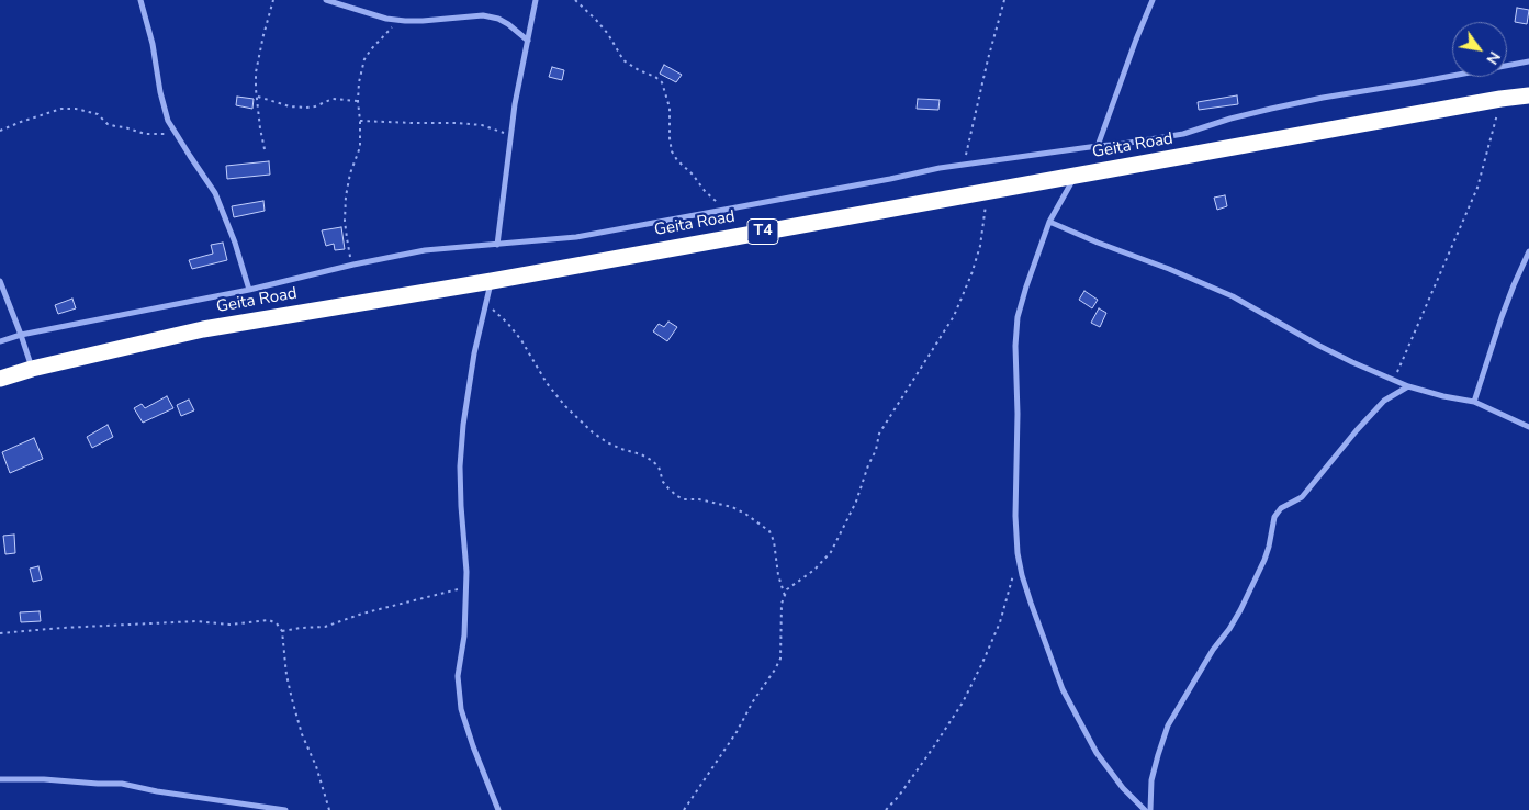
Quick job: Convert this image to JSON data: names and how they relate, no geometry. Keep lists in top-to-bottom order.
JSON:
{
  "streets": {
    "highway": ["Geita Road", "T4"]
  },
  "north": "bottom right"
}
